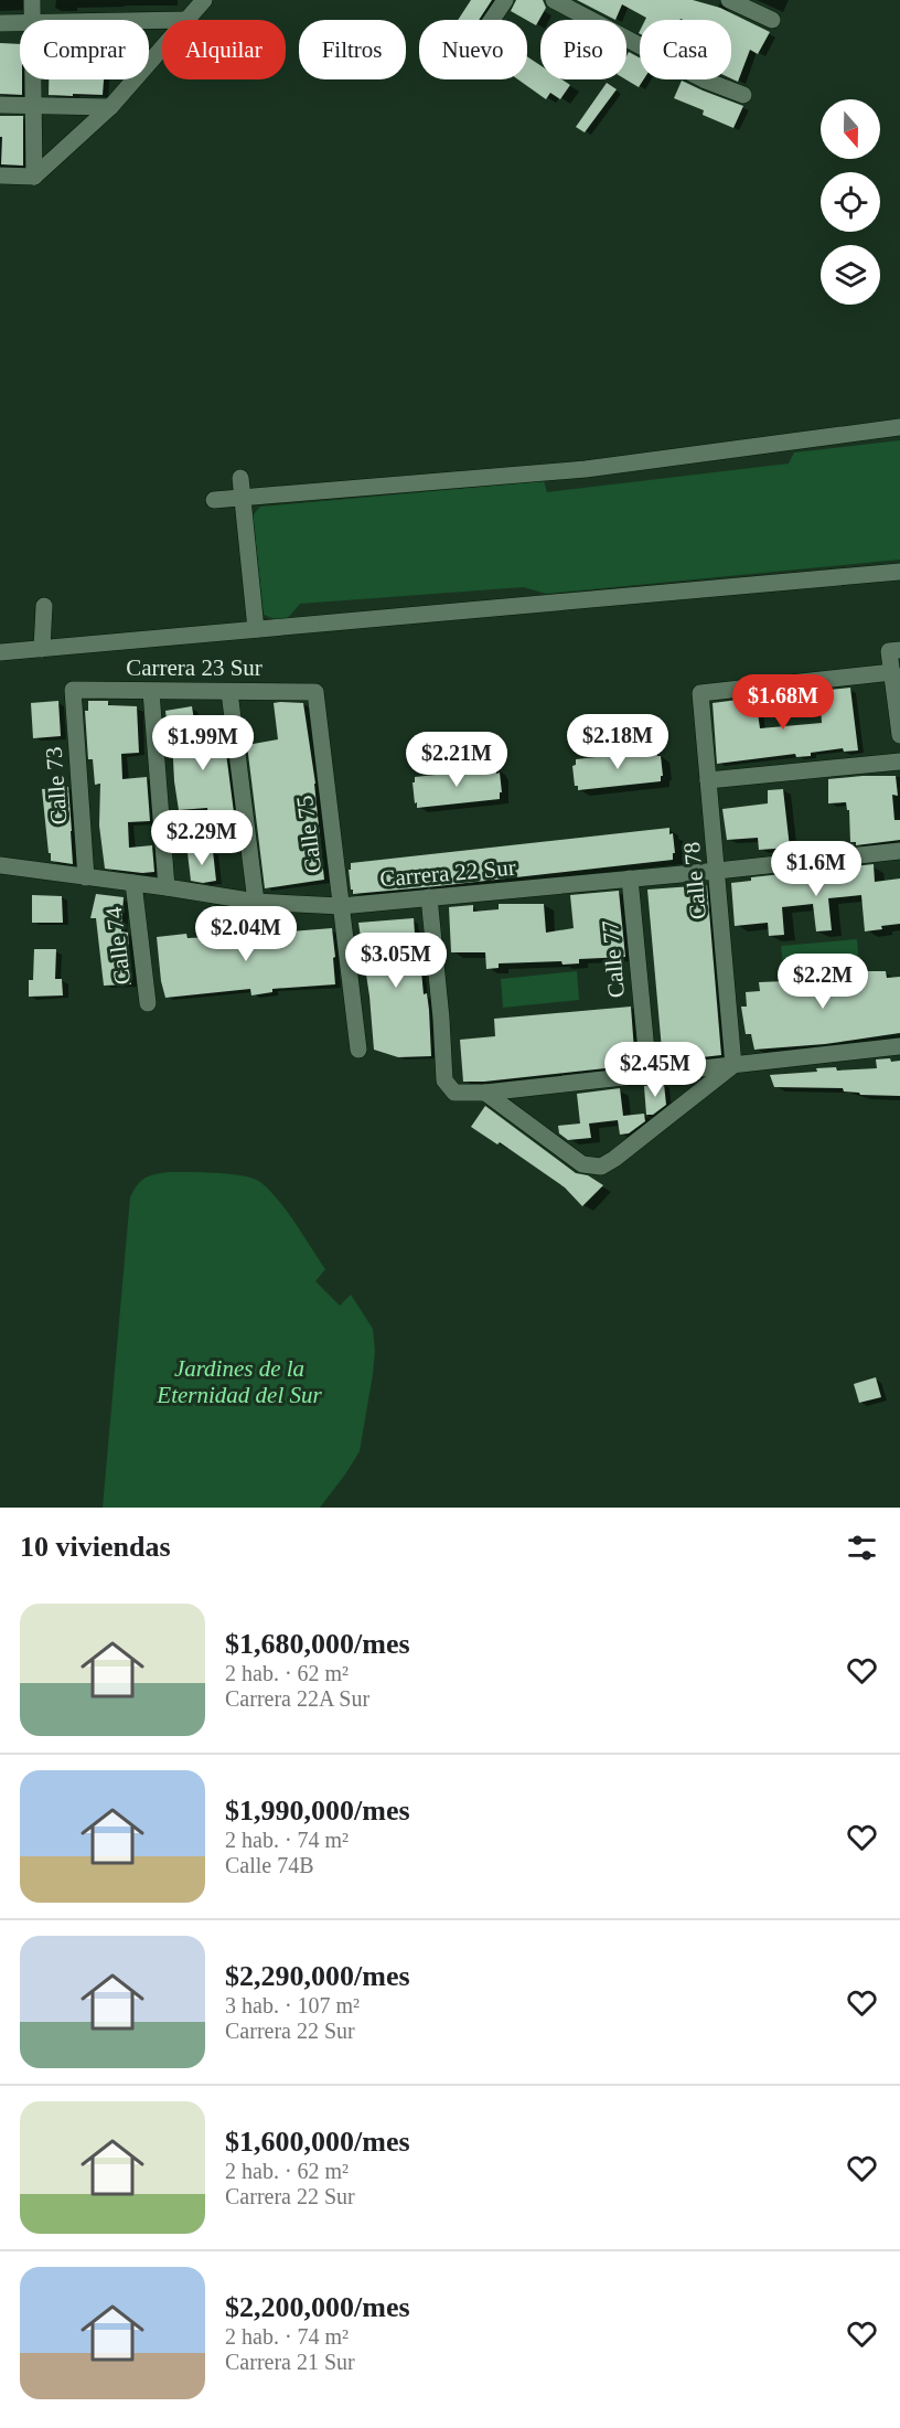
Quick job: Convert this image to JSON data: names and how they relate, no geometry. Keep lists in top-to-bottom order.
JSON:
{
  "streets": {
    "street": [
      "Carrera 23 Sur",
      "Calle 73",
      "Calle 75",
      "Carrera 22 Sur",
      "Calle 78",
      "Calle 74",
      "Calle 77"
    ]
  },
  "crossings": [
    ["Carrera 23 Sur", "Calle 73"],
    ["Carrera 23 Sur", "Calle 75"],
    ["Calle 73", "Carrera 22 Sur"],
    ["Calle 75", "Carrera 22 Sur"],
    ["Carrera 22 Sur", "Calle 78"],
    ["Carrera 22 Sur", "Calle 74"],
    ["Carrera 22 Sur", "Calle 77"]
  ],
  "parks": ["Jardines de la Eternidad del Sur"],
  "north": "bottom",
  "page": {
    "chip": [
      "Comprar",
      "Alquilar",
      "Filtros",
      "Nuevo",
      "Piso",
      "Casa"
    ],
    "price": [
      "$1.68M",
      "$2.18M",
      "$1.99M",
      "$2.21M",
      "$2.29M",
      "$1.6M",
      "$2.04M",
      "$3.05M",
      "$2.2M",
      "$2.45M"
    ],
    "heading": "10 viviendas",
    "list": [
      {
        "name": "$1,680,000/mes",
        "note": "2 hab. · 62 m² · Carrera 22A Sur"
      },
      {
        "name": "$1,990,000/mes",
        "note": "2 hab. · 74 m² · Calle 74B"
      },
      {
        "name": "$2,290,000/mes",
        "note": "3 hab. · 107 m² · Carrera 22 Sur"
      },
      {
        "name": "$1,600,000/mes",
        "note": "2 hab. · 62 m² · Carrera 22 Sur"
      },
      {
        "name": "$2,200,000/mes",
        "note": "2 hab. · 74 m² · Carrera 21 Sur"
      }
    ]
  }
}
